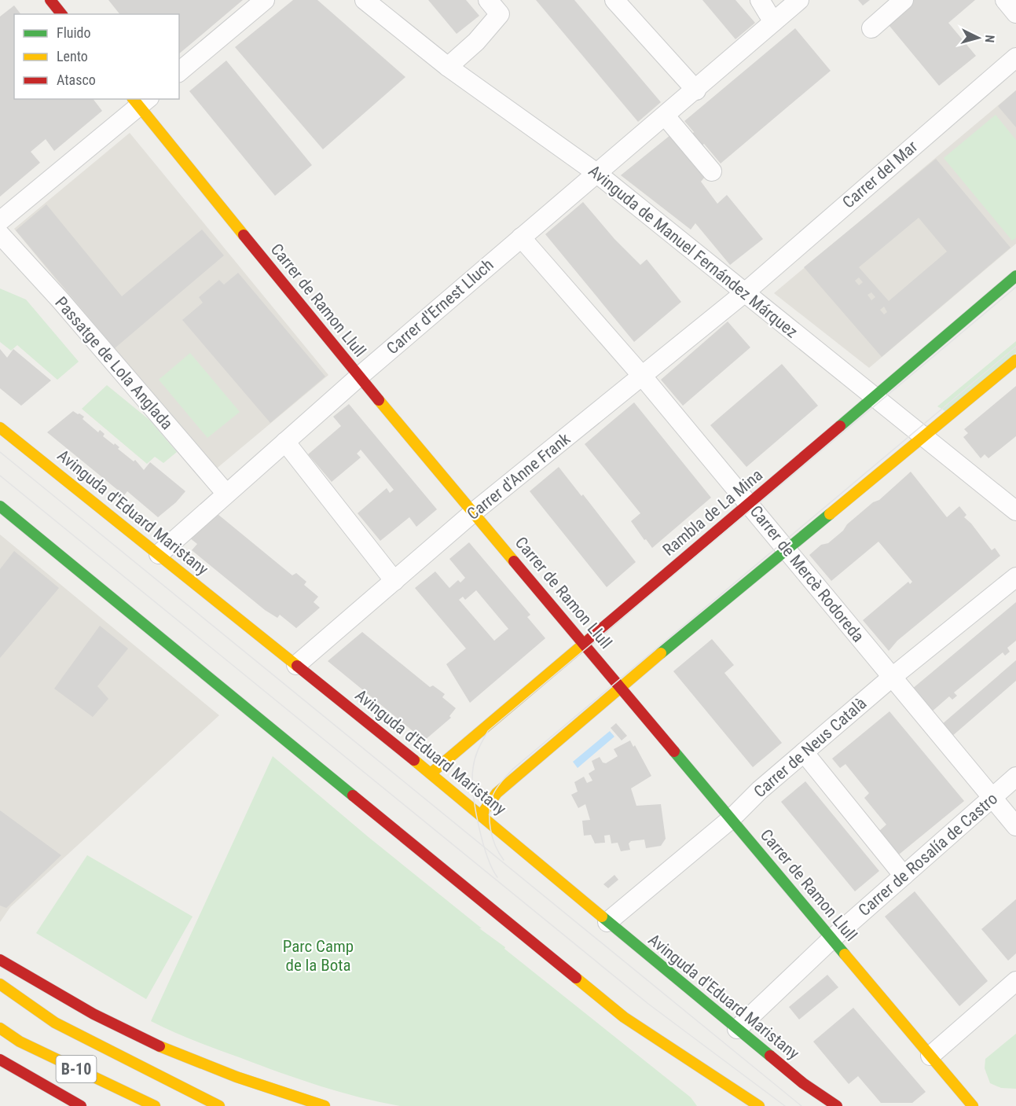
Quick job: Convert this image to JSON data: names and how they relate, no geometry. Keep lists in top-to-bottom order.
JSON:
{
  "streets": {
    "main road": [
      "Carrer de Ramon Llull",
      "Avinguda d'Eduard Maristany",
      "Rambla de La Mina",
      "B-10"
    ],
    "street": [
      "Carrer del Mar",
      "Avinguda de Manuel Fernández Márquez",
      "Carrer d'Ernest Lluch",
      "Passatge de Lola Anglada",
      "Carrer d'Anne Frank",
      "Carrer de Mercè Rodoreda",
      "Carrer de Neus Català",
      "Carrer de Rosalía de Castro"
    ]
  },
  "crossings": [
    ["Carrer del Mar", "Avinguda de Manuel Fernández Márquez"],
    ["Carrer del Mar", "Carrer d'Anne Frank"],
    ["Avinguda de Manuel Fernández Márquez", "Carrer d'Ernest Lluch"],
    ["Avinguda de Manuel Fernández Márquez", "Carrer d'Anne Frank"],
    ["Avinguda de Manuel Fernández Márquez", "Rambla de La Mina"],
    ["Carrer de Ramon Llull", "Carrer d'Ernest Lluch"],
    ["Carrer de Ramon Llull", "Carrer d'Anne Frank"],
    ["Carrer de Ramon Llull", "Rambla de La Mina"],
    ["Carrer de Ramon Llull", "Carrer de Neus Català"],
    ["Carrer de Ramon Llull", "Carrer de Rosalía de Castro"],
    ["Carrer d'Ernest Lluch", "Passatge de Lola Anglada"],
    ["Carrer d'Ernest Lluch", "Avinguda d'Eduard Maristany"],
    ["Carrer d'Ernest Lluch", "Carrer de Mercè Rodoreda"],
    ["Carrer d'Anne Frank", "Avinguda d'Eduard Maristany"],
    ["Carrer d'Anne Frank", "Carrer de Mercè Rodoreda"],
    ["Avinguda d'Eduard Maristany", "Rambla de La Mina"],
    ["Avinguda d'Eduard Maristany", "Carrer de Neus Català"],
    ["Avinguda d'Eduard Maristany", "Carrer de Rosalía de Castro"],
    ["Rambla de La Mina", "Carrer de Mercè Rodoreda"],
    ["Carrer de Mercè Rodoreda", "Carrer de Neus Català"],
    ["Carrer de Mercè Rodoreda", "Carrer de Rosalía de Castro"]
  ],
  "parks": ["Parc Camp de la Bota"],
  "legend": ["Fluido", "Lento", "Atasco"],
  "north": "right"
}
